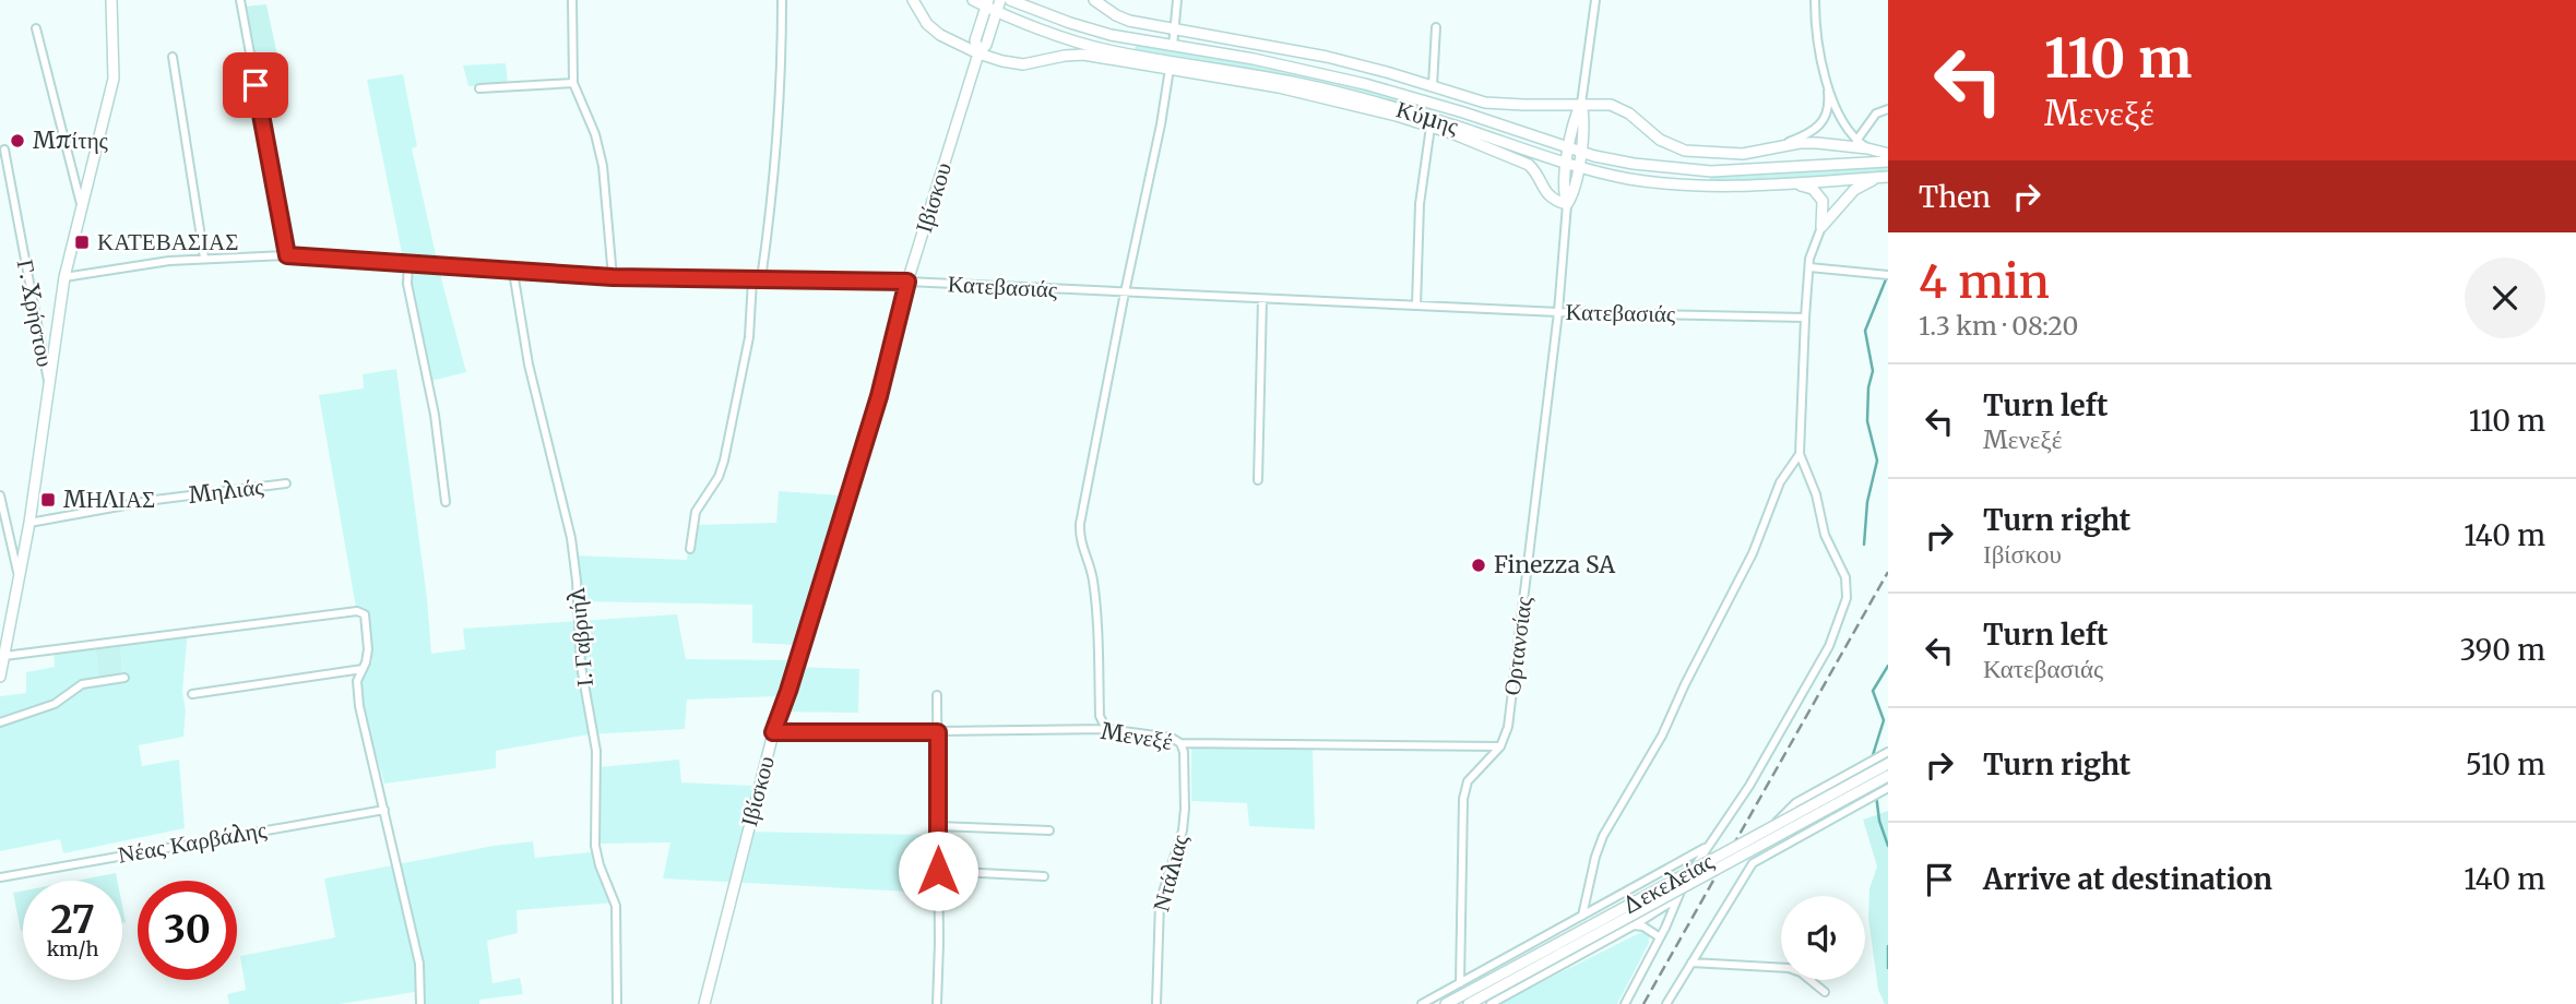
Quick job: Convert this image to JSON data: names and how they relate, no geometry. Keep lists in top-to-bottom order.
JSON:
{
  "streets": {
    "street": [
      "Κύμης",
      "Ιβίσκου",
      "Κατεβασιάς",
      "Γ. Χρήστου",
      "Μηλιάς",
      "Ι. Γαβριήλ",
      "Ορτανσίας",
      "Μενεξέ",
      "Νέας Καρβάλης",
      "Ντάλιας",
      "Δεκελείας"
    ]
  },
  "crossings": [
    ["Κύμης", "Ιβίσκου"],
    ["Ιβίσκου", "Κατεβασιάς"],
    ["Ιβίσκου", "Μενεξέ"],
    ["Κατεβασιάς", "Ι. Γαβριήλ"],
    ["Κατεβασιάς", "Ορτανσίας"],
    ["Ορτανσίας", "Μενεξέ"],
    ["Μενεξέ", "Ντάλιας"]
  ],
  "places": {
    "other": ["Μπίτης", "Finezza SA"],
    "transit": ["ΚΑΤΕΒΑΣΙΑΣ", "ΜΗΛΙΑΣ"]
  },
  "page": {
    "turn": ["110 m", "Μενεξέ"],
    "then": "Then",
    "heading": ["4 min", "1.3 km · 08:20"],
    "list": [
      {
        "name": "Turn left",
        "note": "Μενεξέ",
        "value": "110 m"
      },
      {
        "name": "Turn right",
        "note": "Ιβίσκου",
        "value": "140 m"
      },
      {
        "name": "Turn left",
        "note": "Κατεβασιάς",
        "value": "390 m"
      },
      {
        "name": "Turn right",
        "value": "510 m"
      },
      {
        "name": "Arrive at destination",
        "value": "140 m"
      }
    ],
    "speed": "27 km/h",
    "limit": "30"
  }
}
